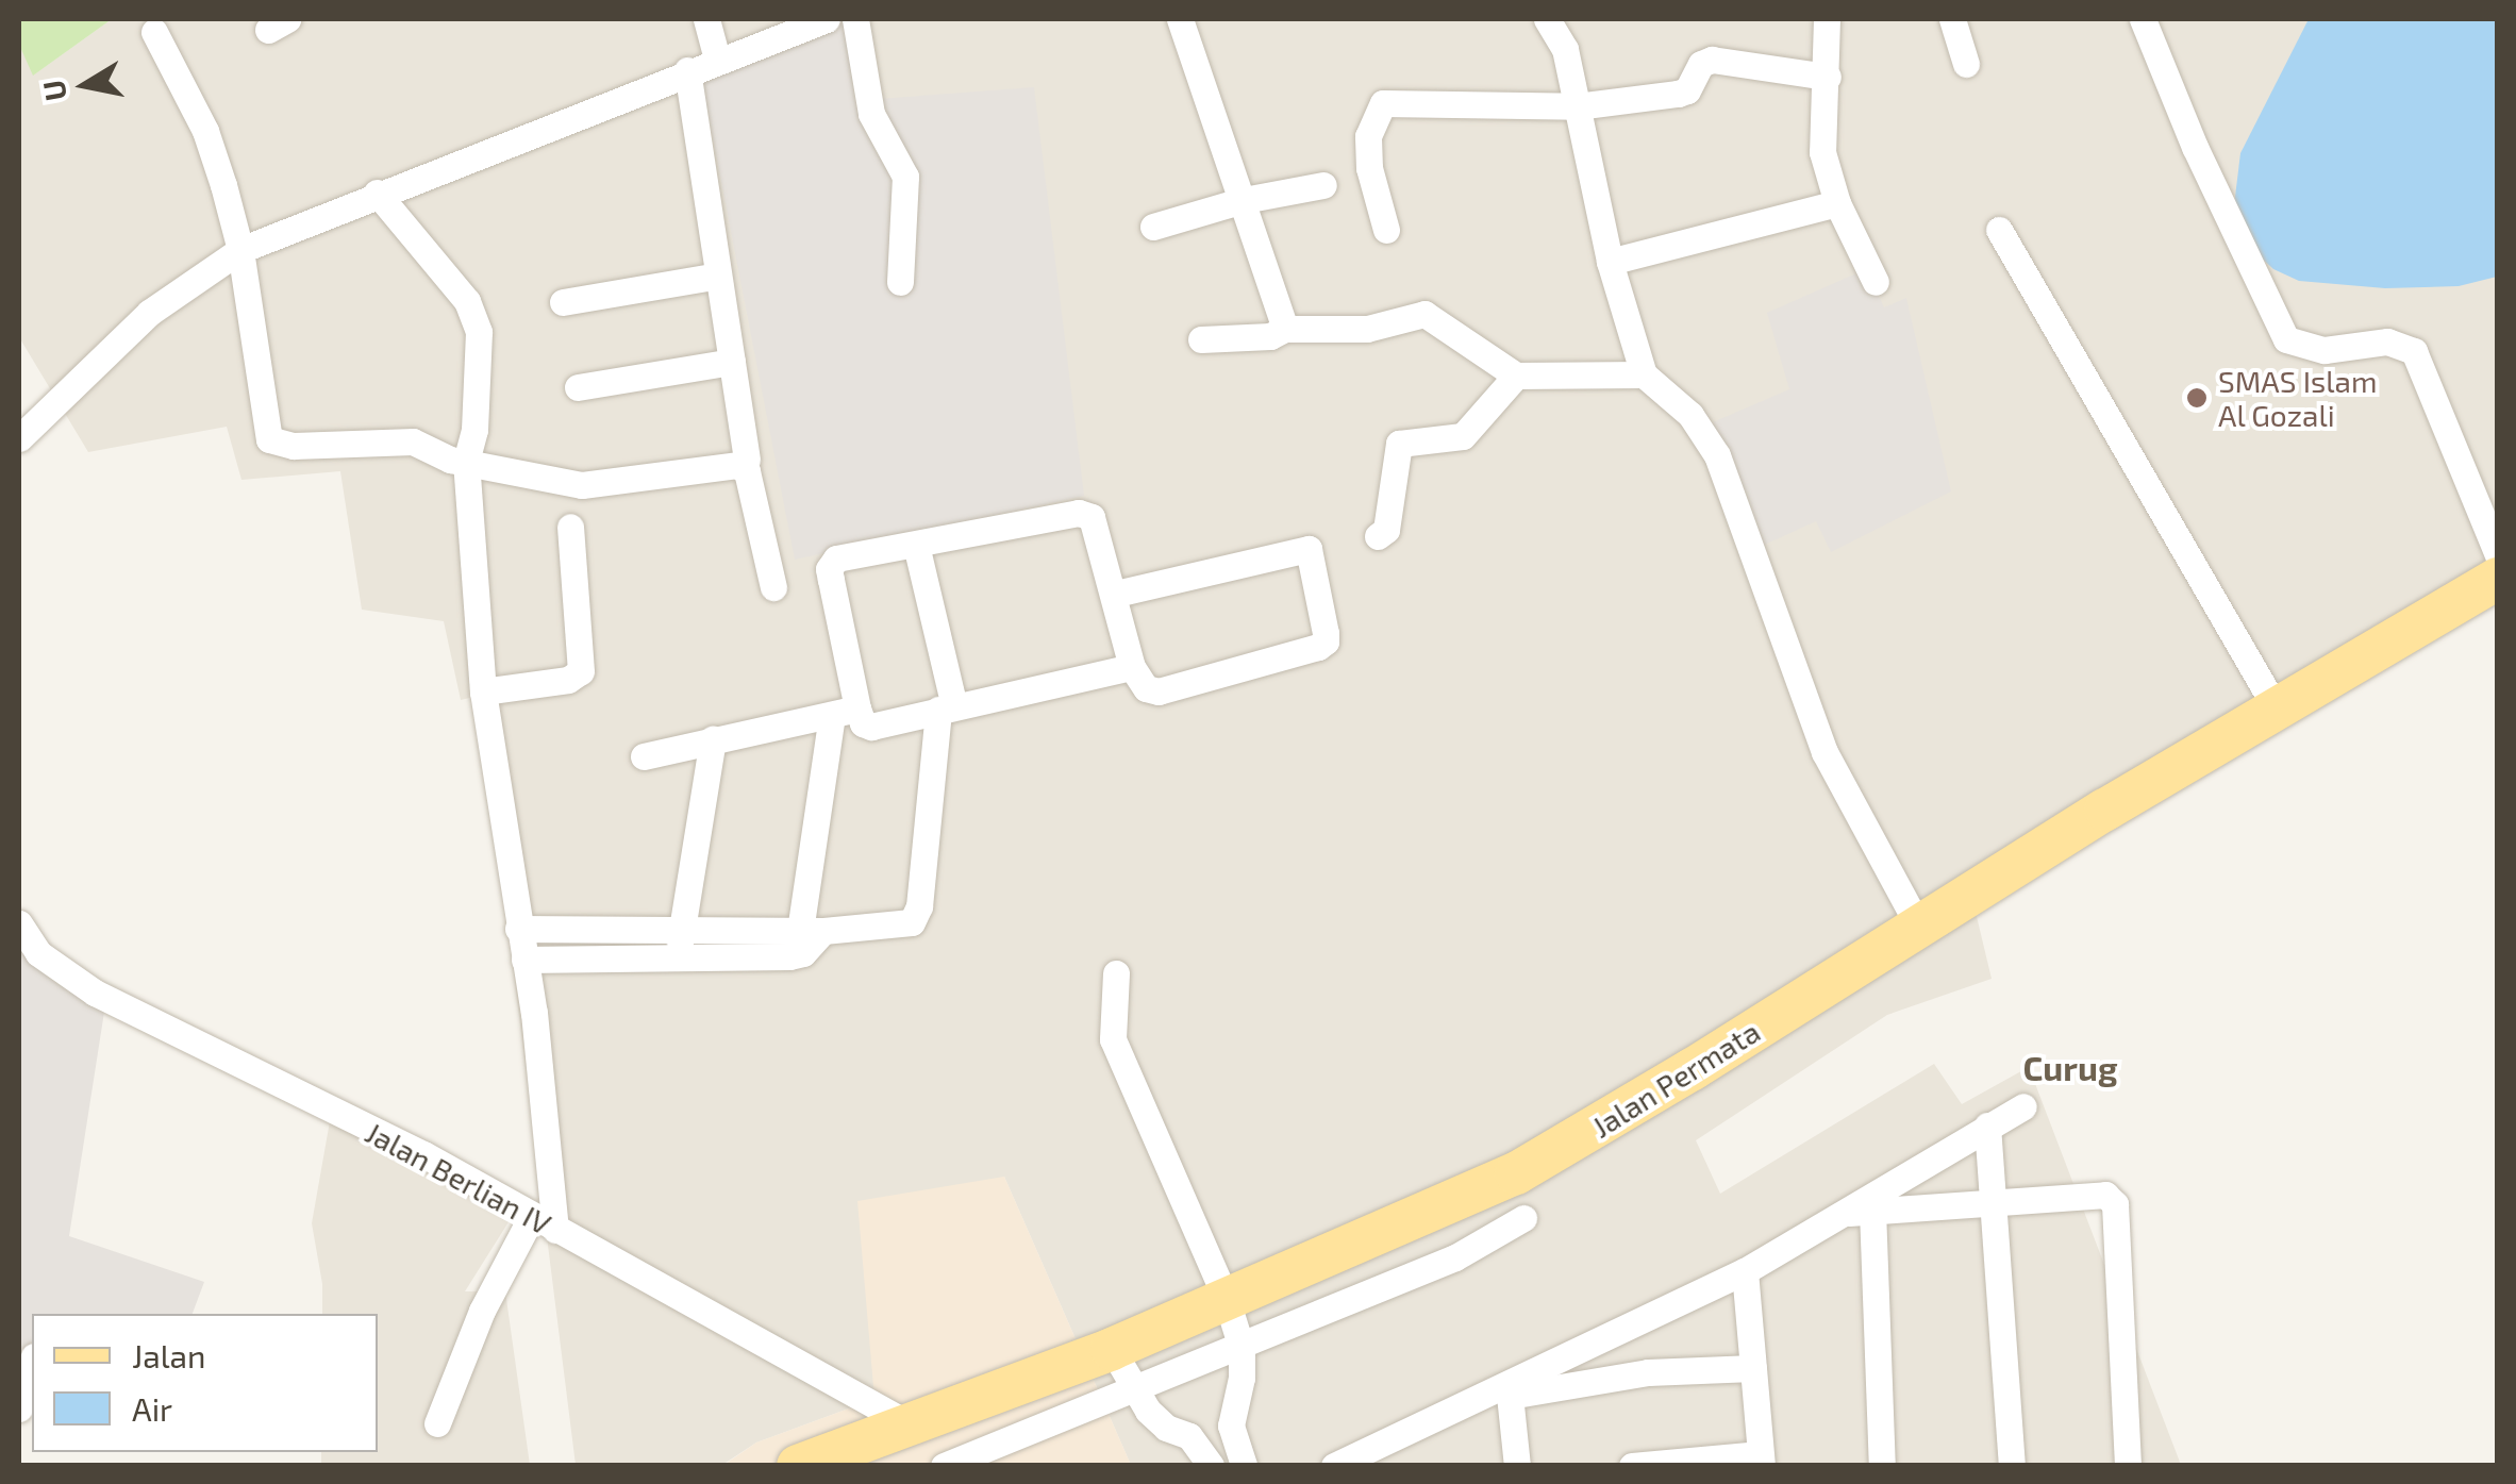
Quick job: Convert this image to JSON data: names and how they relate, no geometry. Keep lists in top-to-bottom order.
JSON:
{
  "streets": {
    "main road": ["Jalan Permata"],
    "street": ["Jalan Berlian IV"]
  },
  "crossings": [
    ["Jalan Permata", "Jalan Berlian IV"]
  ],
  "districts": ["Curug"],
  "places": ["SMAS Islam Al Gozali"],
  "legend": ["Jalan", "Air"],
  "north": "left"
}
